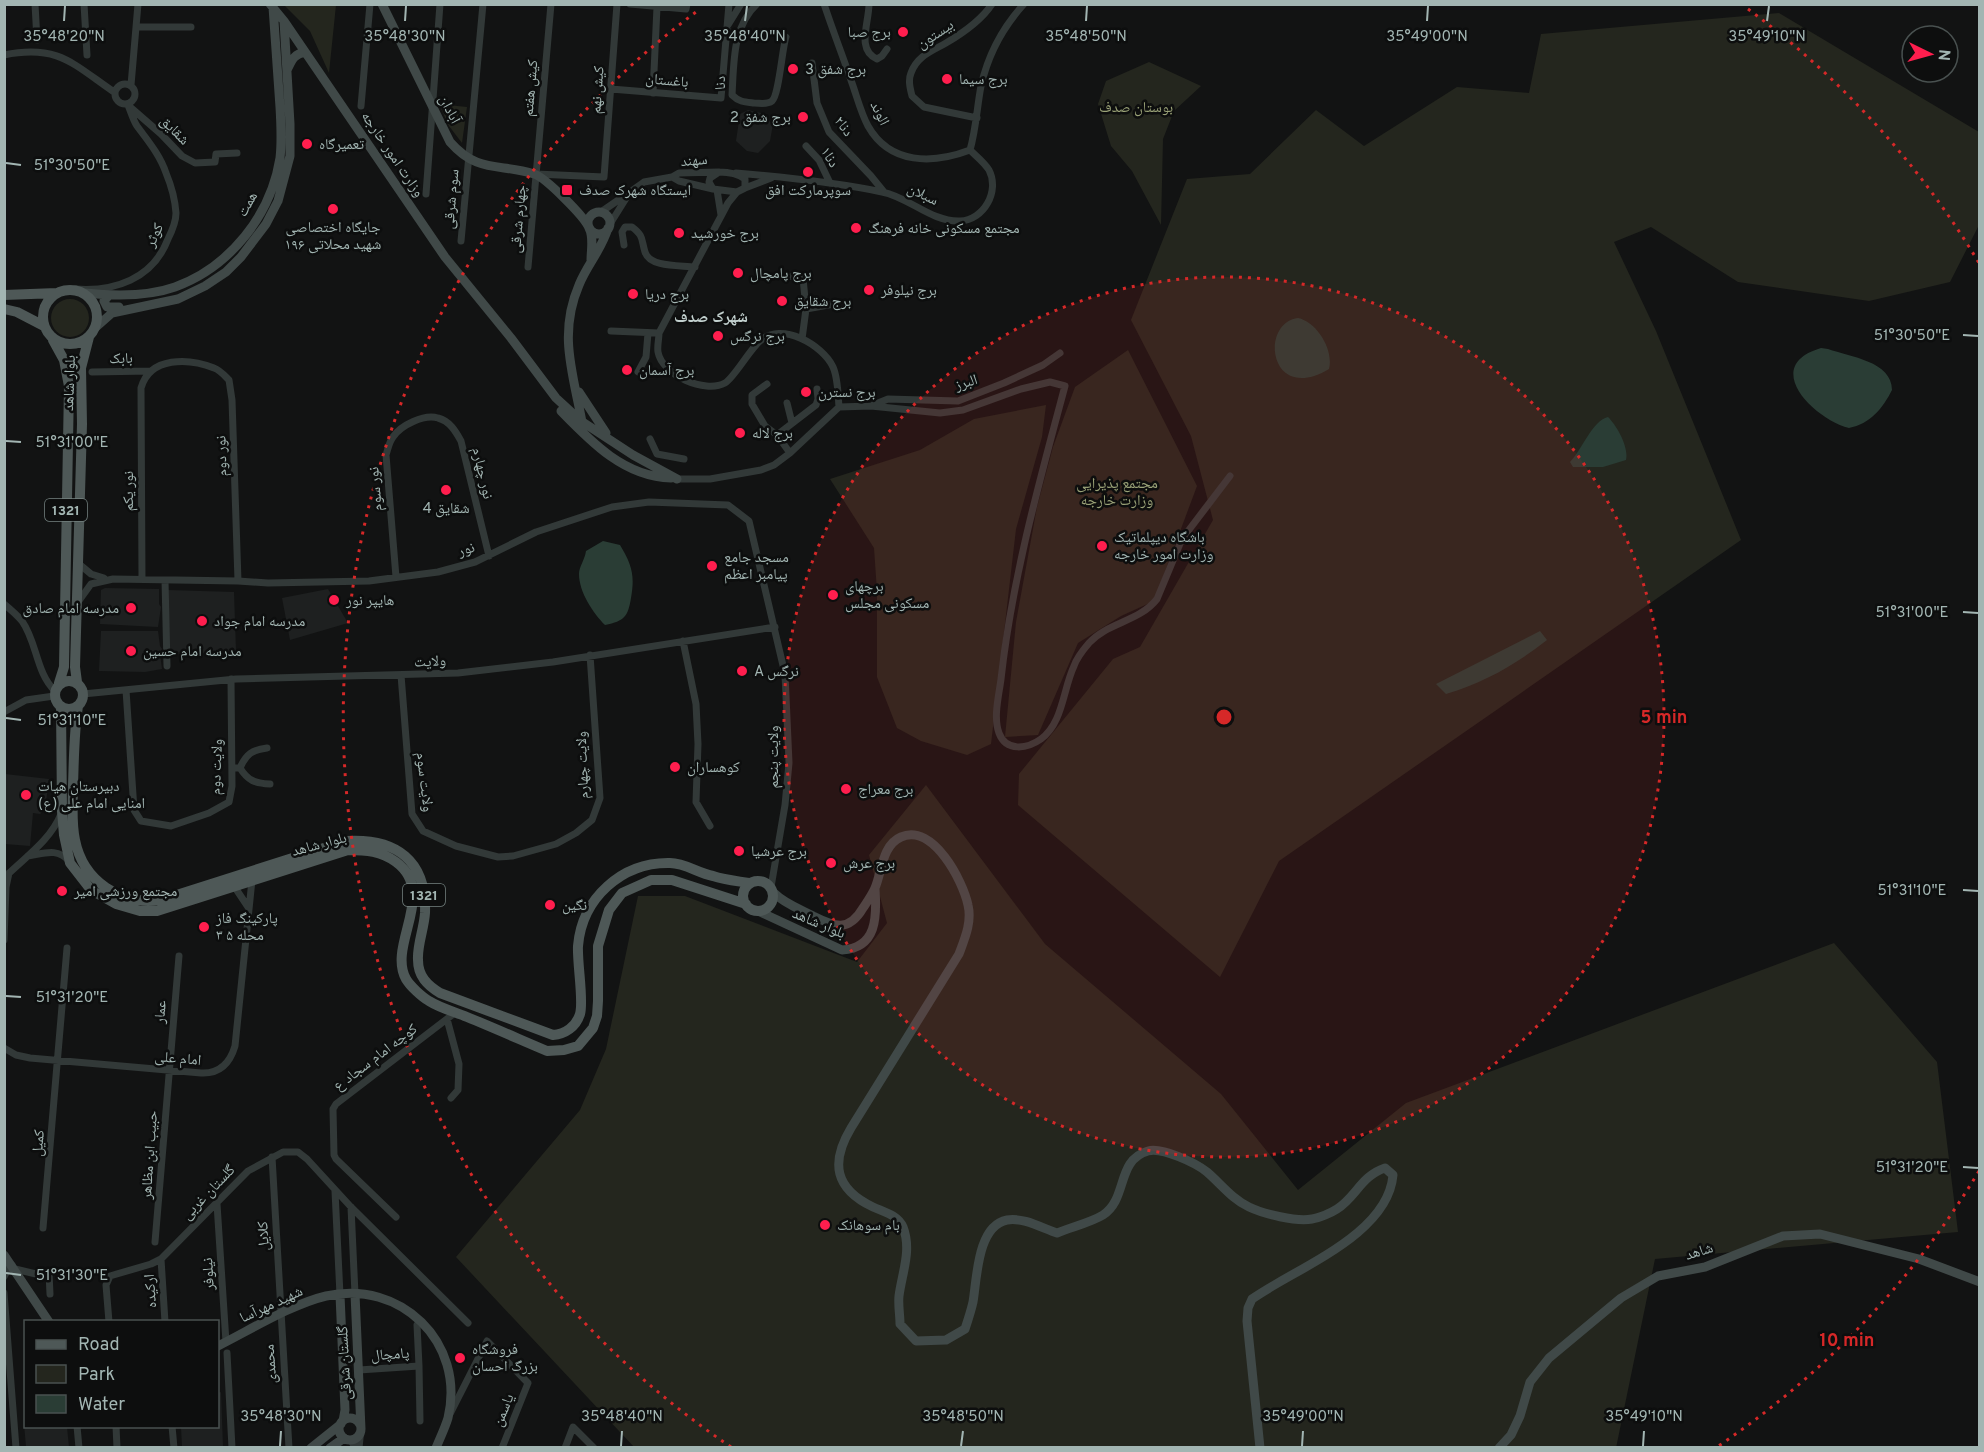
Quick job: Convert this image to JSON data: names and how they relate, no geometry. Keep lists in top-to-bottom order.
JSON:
{
  "streets": {
    "main road": [
      "آبادان",
      "وزارت امور خارجه",
      "همت",
      "بلوار شاهد",
      "1321",
      "شاهد",
      "شهید مهرآسا",
      "گلستان شرقی"
    ],
    "street": [
      "بیستون",
      "باغستان",
      "دنا",
      "کیش هفتم",
      "کیش نهم",
      "الوند",
      "دنا۲",
      "شقایق",
      "دنا۱",
      "سهند",
      "سبلان",
      "سوم شرقی",
      "چهارم شرقی",
      "کوثر",
      "بابک",
      "البرز",
      "نور دوم",
      "نور چهارم",
      "نور سوم",
      "نور یکم",
      "نور",
      "ولایت",
      "ولایت پنجم",
      "ولایت چهارم",
      "ولایت دوم",
      "ولایت سوم",
      "عمار",
      "کوچه امام سجاد ع",
      "امام علی",
      "کمیل",
      "حبیب ابن مظاهر",
      "گلستان غربی",
      "کلایل",
      "نیلوفر",
      "ارکیده",
      "پامچال",
      "محمدی",
      "یاسمن"
    ]
  },
  "crossings": [
    ["باغستان", "کیش نهم"],
    ["کیش هفتم", "کیش نهم"],
    ["کیش هفتم", "چهارم شرقی"],
    ["کیش نهم", "چهارم شرقی"],
    ["آبادان", "سوم شرقی"],
    ["الوند", "سبلان"],
    ["دنا۲", "سبلان"],
    ["شقایق", "کوثر"],
    ["وزارت امور خارجه", "همت"],
    ["دنا۱", "سبلان"],
    ["سهند", "سبلان"],
    ["همت", "کوثر"],
    ["همت", "بلوار شاهد"],
    ["کوثر", "بلوار شاهد"],
    ["بابک", "نور دوم"],
    ["بابک", "نور یکم"],
    ["بلوار شاهد", "نور"],
    ["بلوار شاهد", "ولایت"],
    ["بلوار شاهد", "ولایت پنجم"],
    ["بلوار شاهد", "کوچه امام سجاد ع"],
    ["بلوار شاهد", "امام علی"],
    ["نور دوم", "نور یکم"],
    ["نور دوم", "نور"],
    ["نور چهارم", "نور سوم"],
    ["نور چهارم", "نور"],
    ["نور سوم", "نور"],
    ["نور یکم", "نور"],
    ["نور", "ولایت"],
    ["نور", "ولایت پنجم"],
    ["ولایت", "ولایت پنجم"],
    ["ولایت", "ولایت چهارم"],
    ["ولایت", "ولایت دوم"],
    ["ولایت", "ولایت سوم"],
    ["ولایت چهارم", "ولایت سوم"],
    ["عمار", "امام علی"],
    ["عمار", "حبیب ابن مظاهر"],
    ["امام علی", "کمیل"],
    ["امام علی", "حبیب ابن مظاهر"],
    ["گلستان غربی", "کلایل"],
    ["گلستان غربی", "نیلوفر"],
    ["گلستان غربی", "ارکیده"],
    ["کلایل", "شهید مهرآسا"],
    ["کلایل", "محمدی"],
    ["نیلوفر", "شهید مهرآسا"],
    ["شهید مهرآسا", "گلستان شرقی"],
    ["شهید مهرآسا", "محمدی"],
    ["شهید مهرآسا", "یاسمن"],
    ["پامچال", "گلستان شرقی"]
  ],
  "districts": ["شهرک صدف"],
  "parks": ["بوستان صدف", "مجتمع پذیرایی وزارت خارجه"],
  "places": {
    "other": [
      "برج صبا",
      "برج شفق 3",
      "برج سیما",
      "برج شفق 2",
      "تعمیرگاه",
      "سوپرمارکت افق",
      "جایگاه اختصاصی ۱۹۶ شهید محلاتی",
      "مجتمع مسکونی خانه فرهنگ",
      "برج خورشید",
      "برج پامچال",
      "برج نیلوفر",
      "برج دریا",
      "برج شقایق",
      "برج نرگس",
      "برج آسمان",
      "برج نسترن",
      "برج لاله",
      "شقایق 4",
      "باشگاه دیپلماتیک وزارت امور خارجه",
      "مسجد جامع پیامبر اعظم",
      "برچهای مسکونی مجلس",
      "هایپر نور",
      "مدرسه امام صادق",
      "مدرسه امام جواد",
      "مدرسه امام حسین",
      "A نرگس",
      "کوهساران",
      "برج معراج",
      "دبیرستان هیات امنایی امام علی (ع)",
      "برج عرشیا",
      "برج عرش",
      "مجتمع ورزشی امیر",
      "نگین",
      "پارکینگ فاز ۳ محله ۵",
      "بام سوهانک",
      "فروشگاه بزرگ احسان"
    ],
    "transit": ["ایستگاه شهرک صدف"]
  },
  "legend": ["Road", "Park", "Water"],
  "north": "right",
  "coordinates": [
    "35°48'20\"N",
    "35°48'30\"N",
    "35°48'40\"N",
    "35°48'50\"N",
    "35°49'00\"N",
    "35°49'10\"N",
    "51°30'50\"E",
    "51°31'00\"E",
    "51°31'10\"E",
    "51°31'20\"E",
    "51°31'30\"E"
  ],
  "rings": ["5 min", "10 min"]
}
